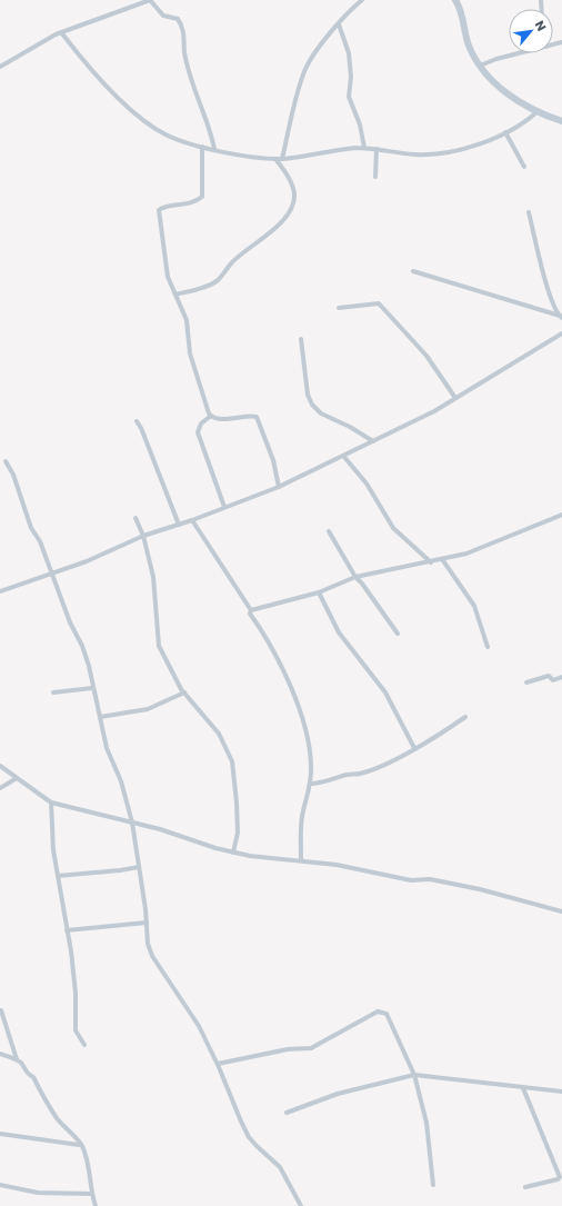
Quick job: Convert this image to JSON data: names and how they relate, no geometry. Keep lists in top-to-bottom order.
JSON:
{
  "north": "top right"
}
